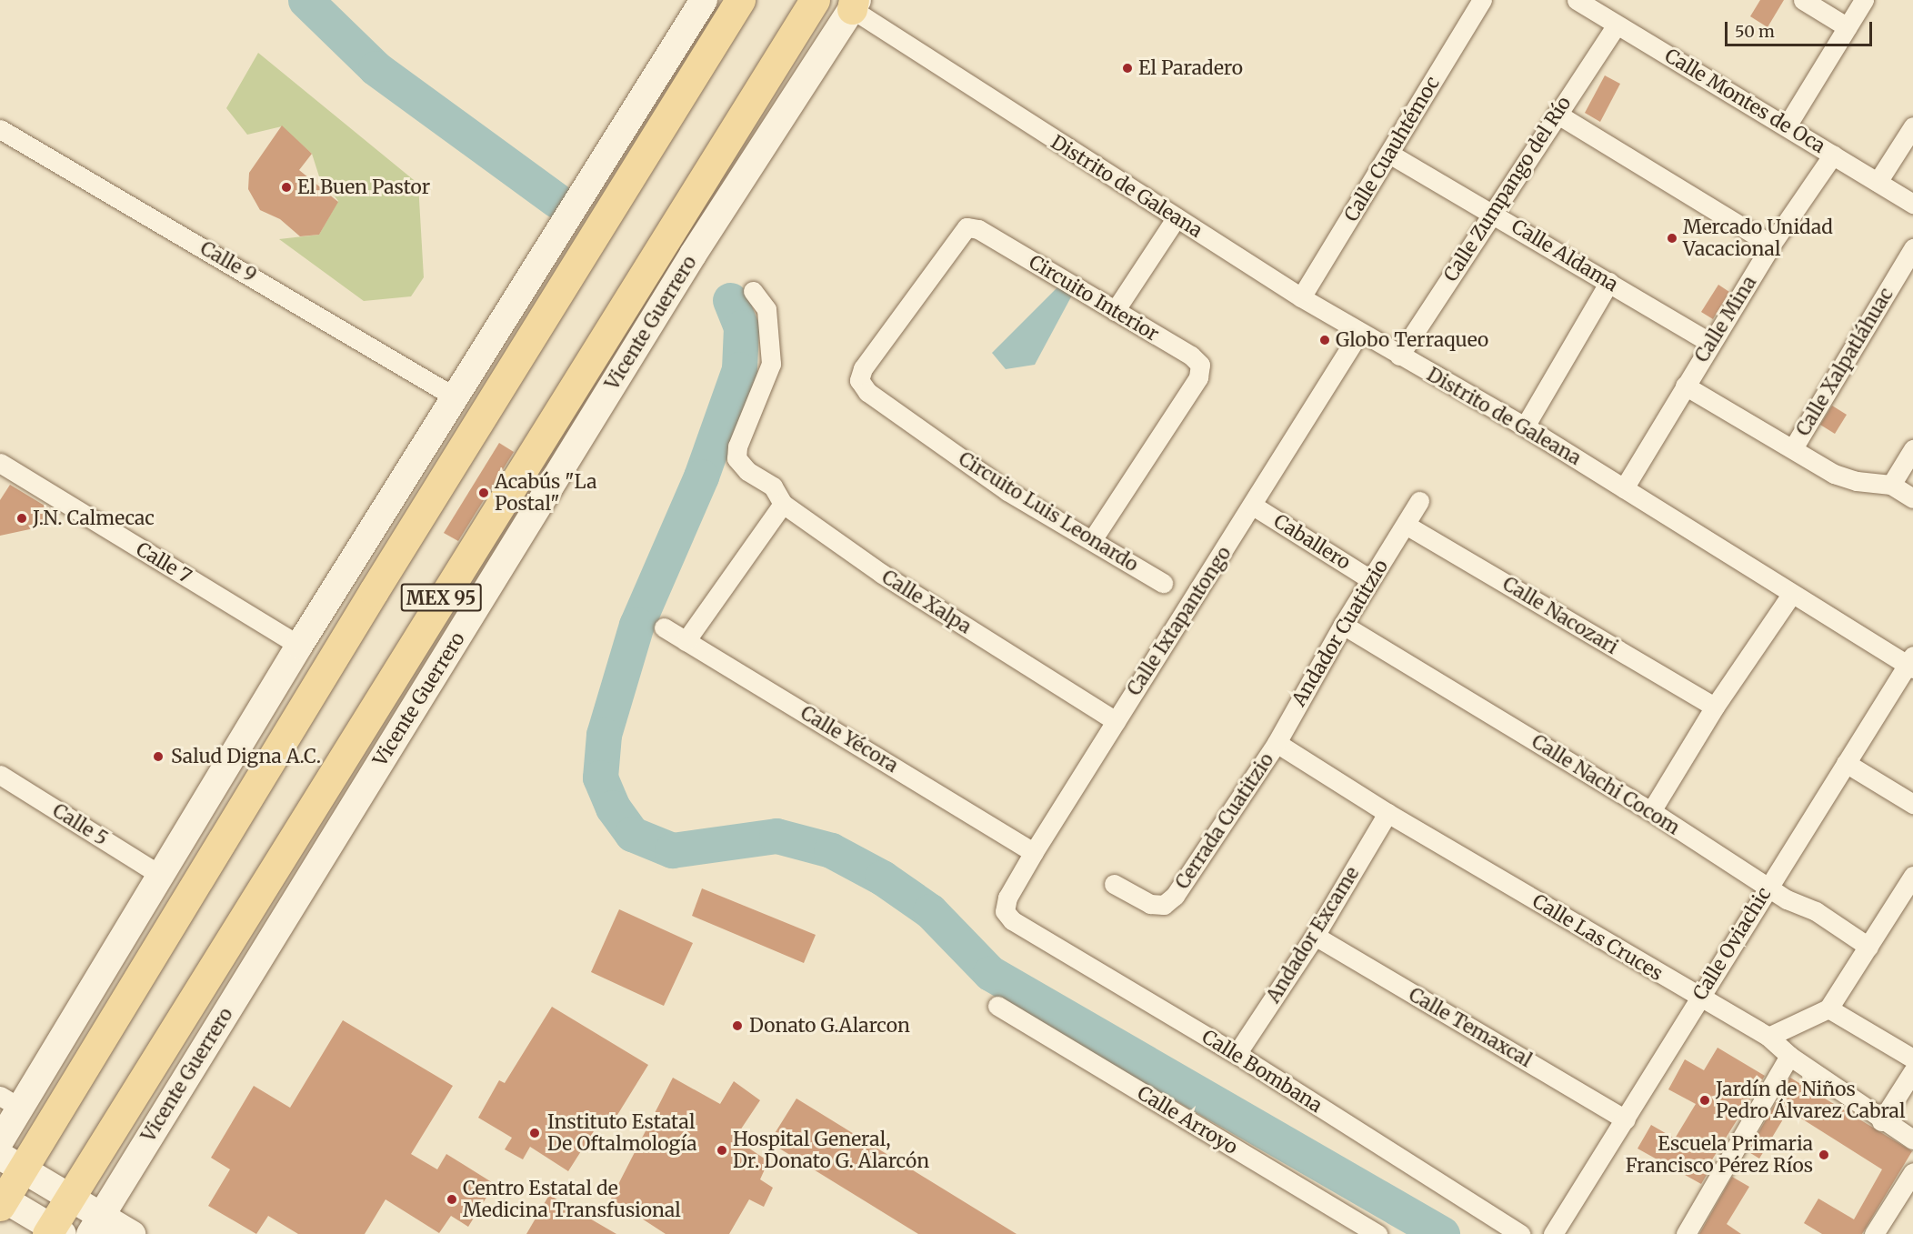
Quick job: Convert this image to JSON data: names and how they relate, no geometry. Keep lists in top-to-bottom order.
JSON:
{
  "streets": {
    "main road": ["Vicente Guerrero", "MEX 95"],
    "street": [
      "Calle Montes de Oca",
      "Calle Cuauhtémoc",
      "Distrito de Galeana",
      "Calle Zumpango del Río",
      "Calle Aldama",
      "Calle 9",
      "Circuito Interior",
      "Calle Mina",
      "Calle Xalpatláhuac",
      "Circuito Luis Leonardo",
      "Caballero",
      "Calle 7",
      "Calle Xalpa",
      "Calle Nacozari",
      "Calle Ixtapantongo",
      "Andador Cuatitzio",
      "Calle Yécora",
      "Calle Nachi Cocom",
      "Cerrada Cuatitzio",
      "Calle 5",
      "Andador Excame",
      "Calle Las Cruces",
      "Calle Oviachic",
      "Calle Temaxcal",
      "Calle Bombana",
      "Calle Arroyo"
    ]
  },
  "crossings": [
    ["Calle Montes de Oca", "Calle Zumpango del Río"],
    ["Calle Montes de Oca", "Calle Mina"],
    ["Calle Cuauhtémoc", "Distrito de Galeana"],
    ["Calle Cuauhtémoc", "Calle Aldama"],
    ["Distrito de Galeana", "Calle Zumpango del Río"],
    ["Distrito de Galeana", "Calle Mina"],
    ["Distrito de Galeana", "Vicente Guerrero"],
    ["Distrito de Galeana", "Calle Ixtapantongo"],
    ["Distrito de Galeana", "Calle Oviachic"],
    ["Calle Zumpango del Río", "Calle Aldama"],
    ["Calle Aldama", "Calle Mina"],
    ["Circuito Interior", "Circuito Luis Leonardo"],
    ["Caballero", "Calle Ixtapantongo"],
    ["Caballero", "Andador Cuatitzio"],
    ["Calle Xalpa", "Calle Ixtapantongo"],
    ["Calle Nacozari", "Andador Cuatitzio"],
    ["Calle Ixtapantongo", "Calle Yécora"],
    ["Calle Ixtapantongo", "Calle Bombana"],
    ["Andador Cuatitzio", "Calle Nachi Cocom"],
    ["Andador Cuatitzio", "Cerrada Cuatitzio"],
    ["Andador Cuatitzio", "Calle Las Cruces"],
    ["Calle Nachi Cocom", "Calle Oviachic"],
    ["Cerrada Cuatitzio", "Calle Las Cruces"],
    ["Andador Excame", "Calle Las Cruces"],
    ["Andador Excame", "Calle Temaxcal"],
    ["Andador Excame", "Calle Bombana"],
    ["Calle Las Cruces", "Calle Oviachic"],
    ["Calle Oviachic", "Calle Temaxcal"]
  ],
  "places": [
    "El Paradero",
    "El Buen Pastor",
    "Mercado Unidad Vacacional",
    "Globo Terraqueo",
    "Acabús \"La Postal\"",
    "J.N. Calmecac",
    "Salud Digna A.C.",
    "Donato G.Alarcon",
    "Jardín de Niños Pedro Álvarez Cabral",
    "Instituto Estatal De Oftalmología",
    "Hospital General, Dr. Donato G. Alarcón",
    "Escuela Primaria Francisco Pérez Ríos",
    "Centro Estatal de Medicina Transfusional"
  ],
  "scale_bar": "50 m"
}
